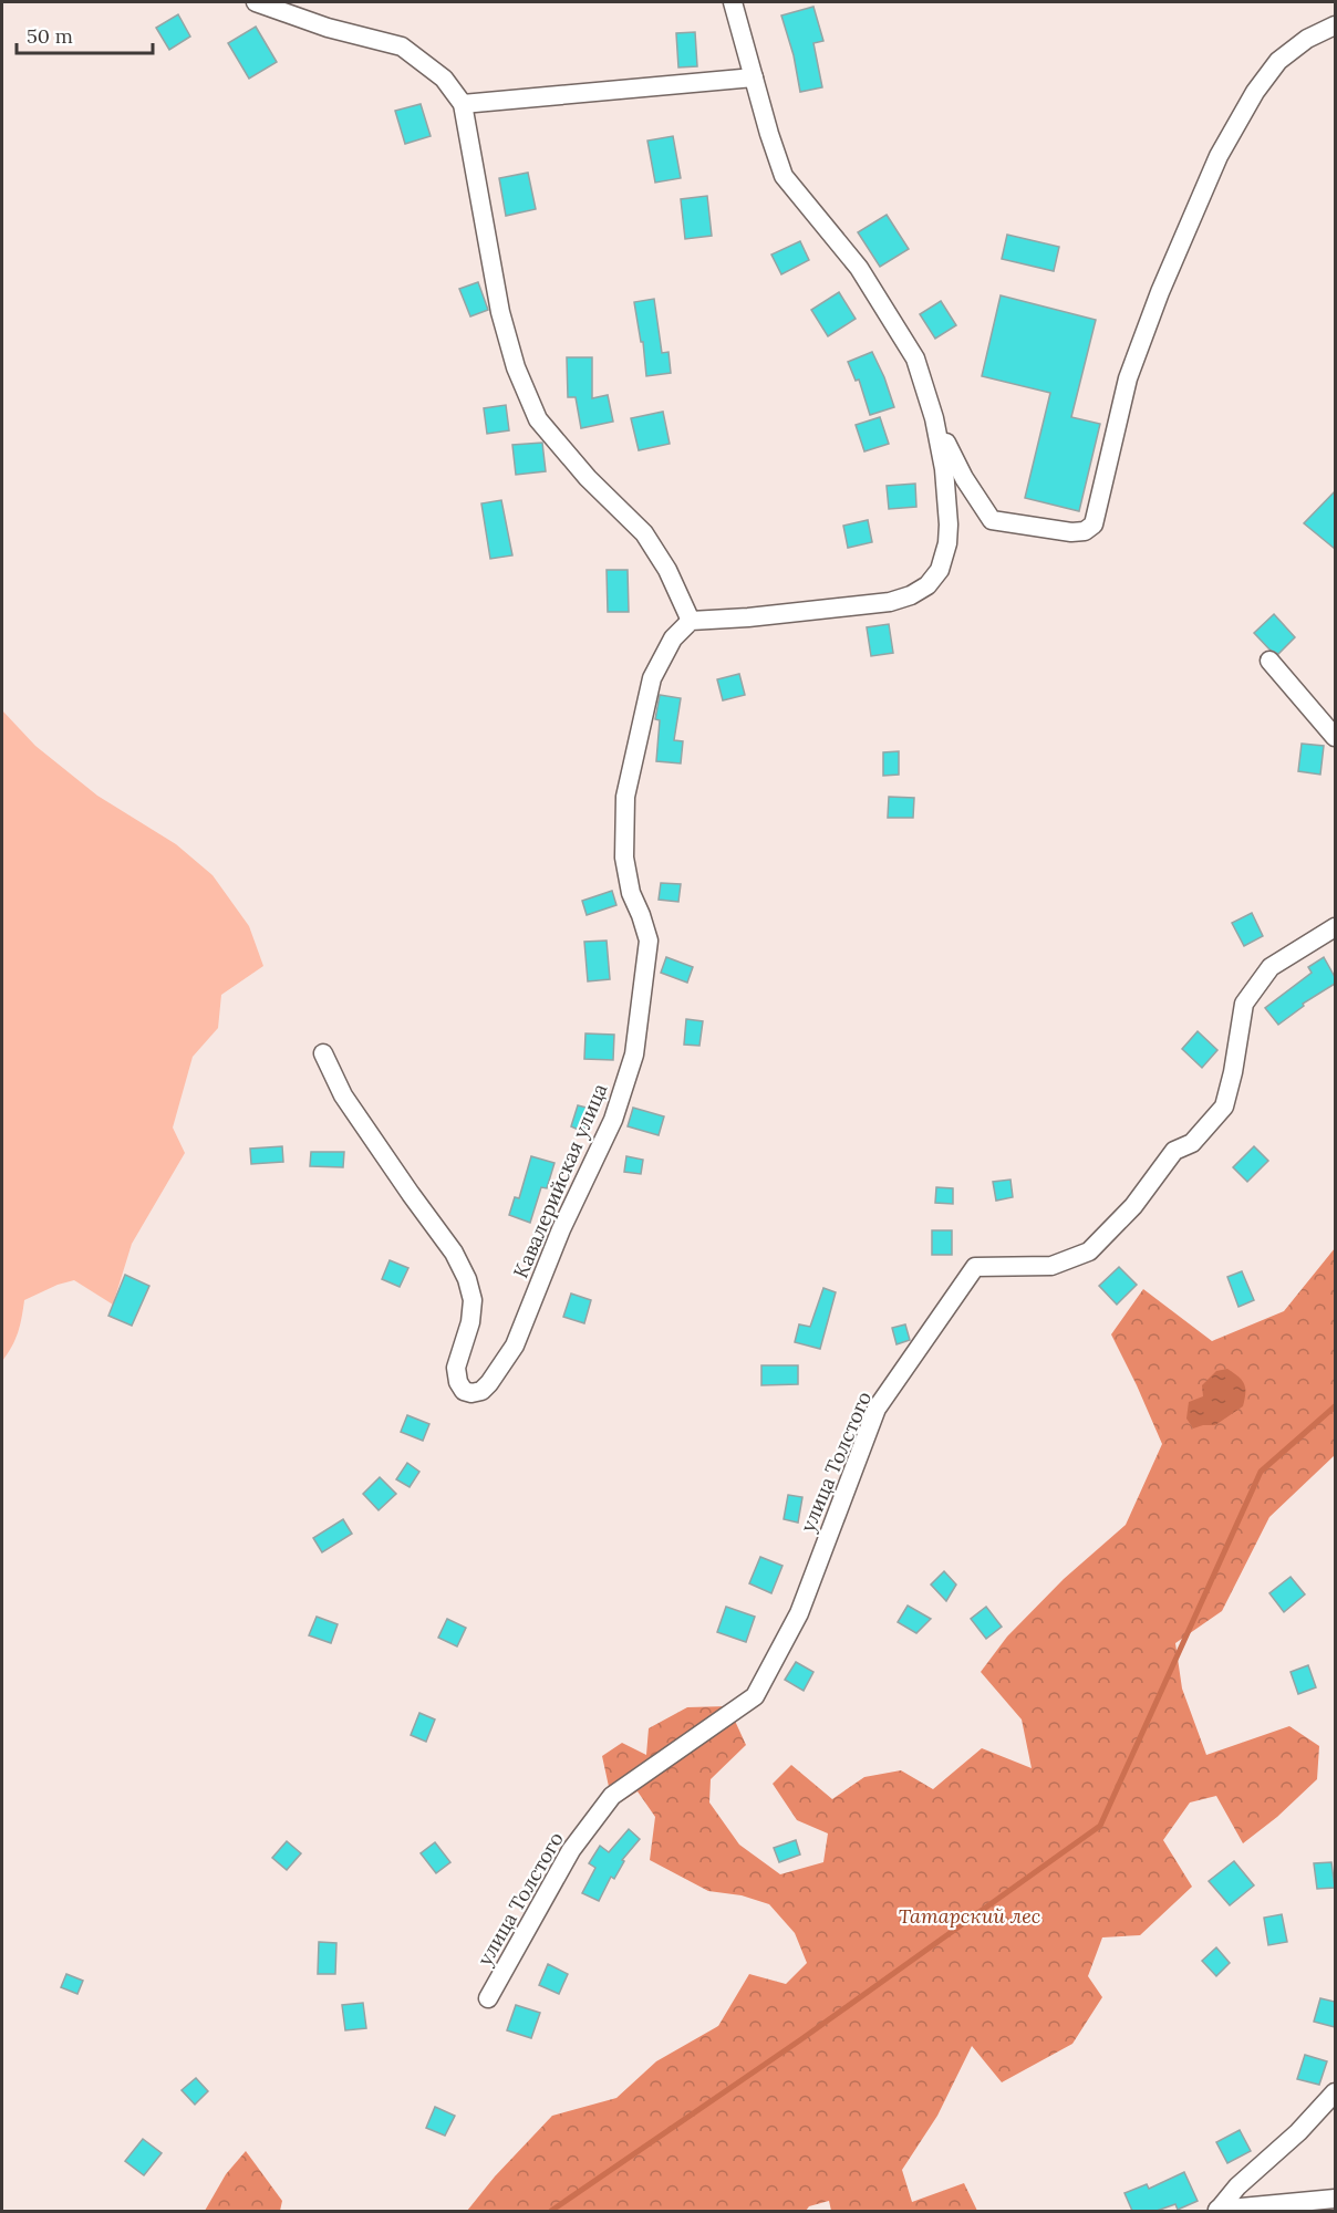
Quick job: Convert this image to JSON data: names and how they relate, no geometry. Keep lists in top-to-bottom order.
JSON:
{
  "streets": {
    "street": ["Кавалерийская улица", "улица Толстого"]
  },
  "parks": ["Татарский лес"],
  "scale_bar": "50 m"
}
